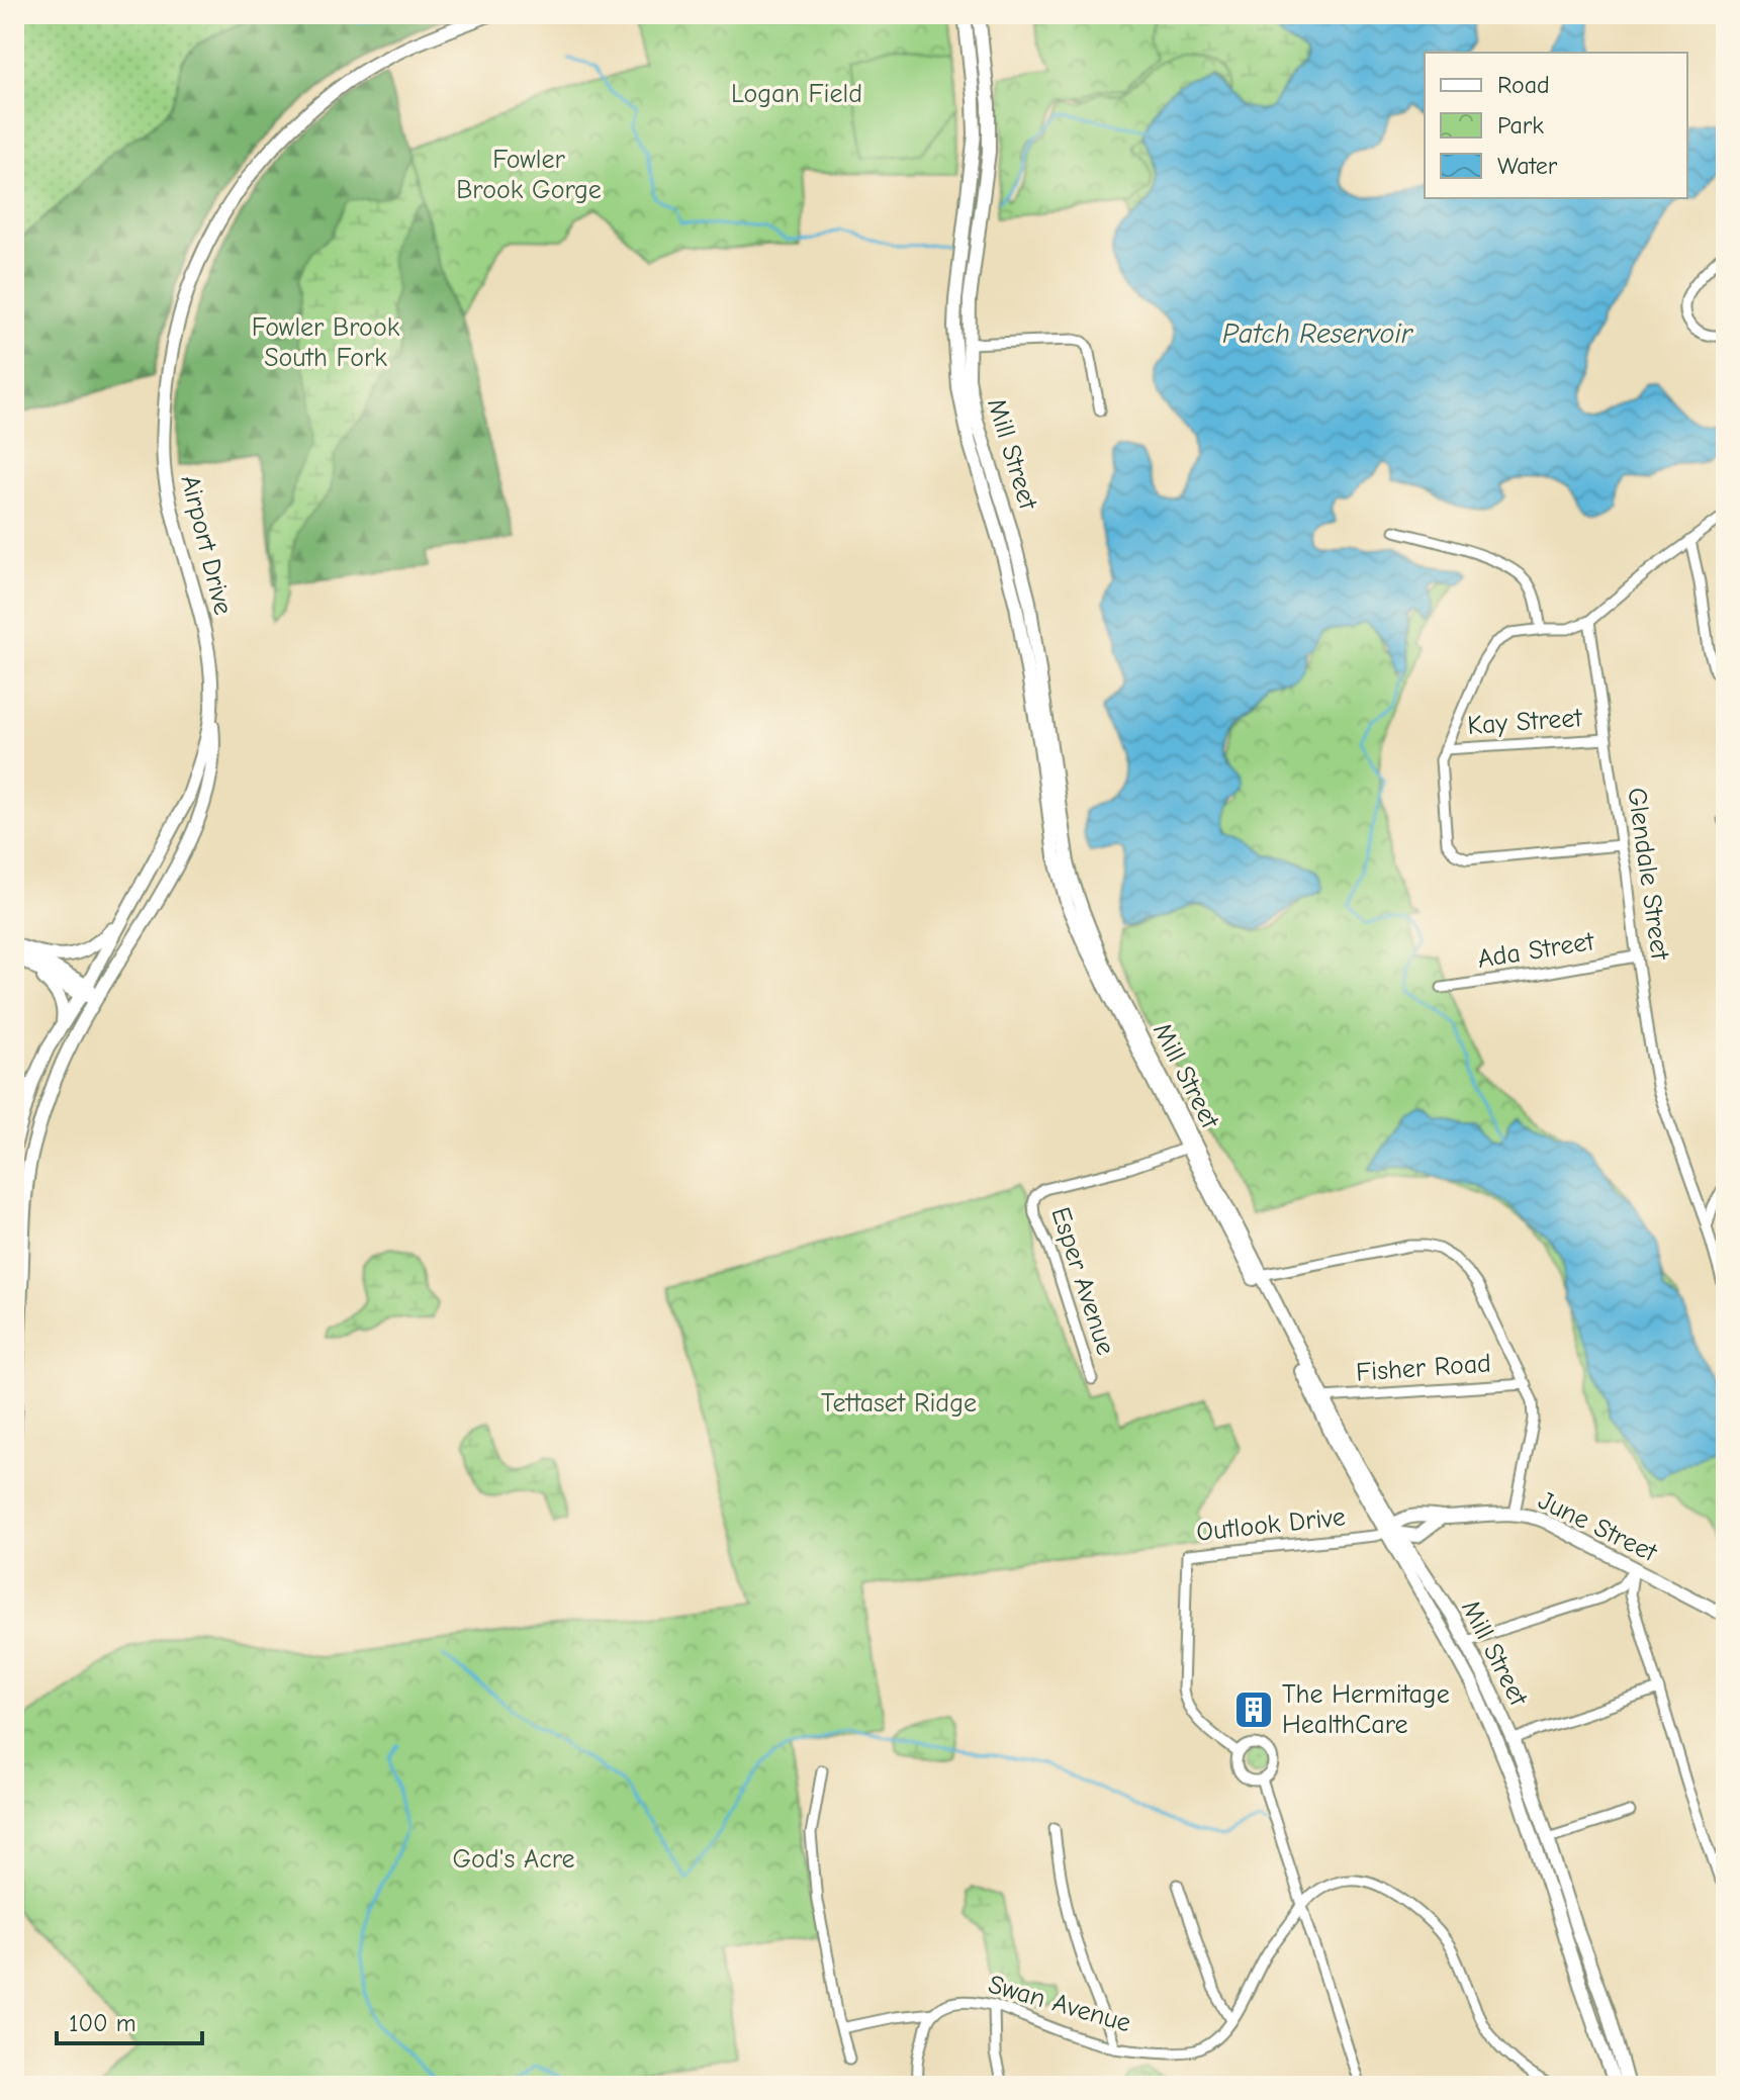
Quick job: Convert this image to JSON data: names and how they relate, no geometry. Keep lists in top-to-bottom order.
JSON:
{
  "streets": {
    "main road": ["Mill Street", "Airport Drive", "June Street"],
    "street": [
      "Kay Street",
      "Glendale Street",
      "Ada Street",
      "Esper Avenue",
      "Fisher Road",
      "Outlook Drive",
      "Swan Avenue"
    ]
  },
  "crossings": [
    ["Mill Street", "Esper Avenue"],
    ["Mill Street", "Fisher Road"],
    ["Mill Street", "Outlook Drive"],
    ["Mill Street", "June Street"],
    ["Kay Street", "Glendale Street"],
    ["Glendale Street", "Ada Street"],
    ["Outlook Drive", "June Street"]
  ],
  "water": ["Patch Reservoir"],
  "parks": [
    "Logan Field",
    "Fowler Brook Gorge",
    "Fowler Brook South Fork",
    "Tettaset Ridge",
    "God's Acre"
  ],
  "places": {
    "building": ["The Hermitage HealthCare"]
  },
  "legend": ["Road", "Park", "Water"],
  "scale_bar": "100 m"
}
